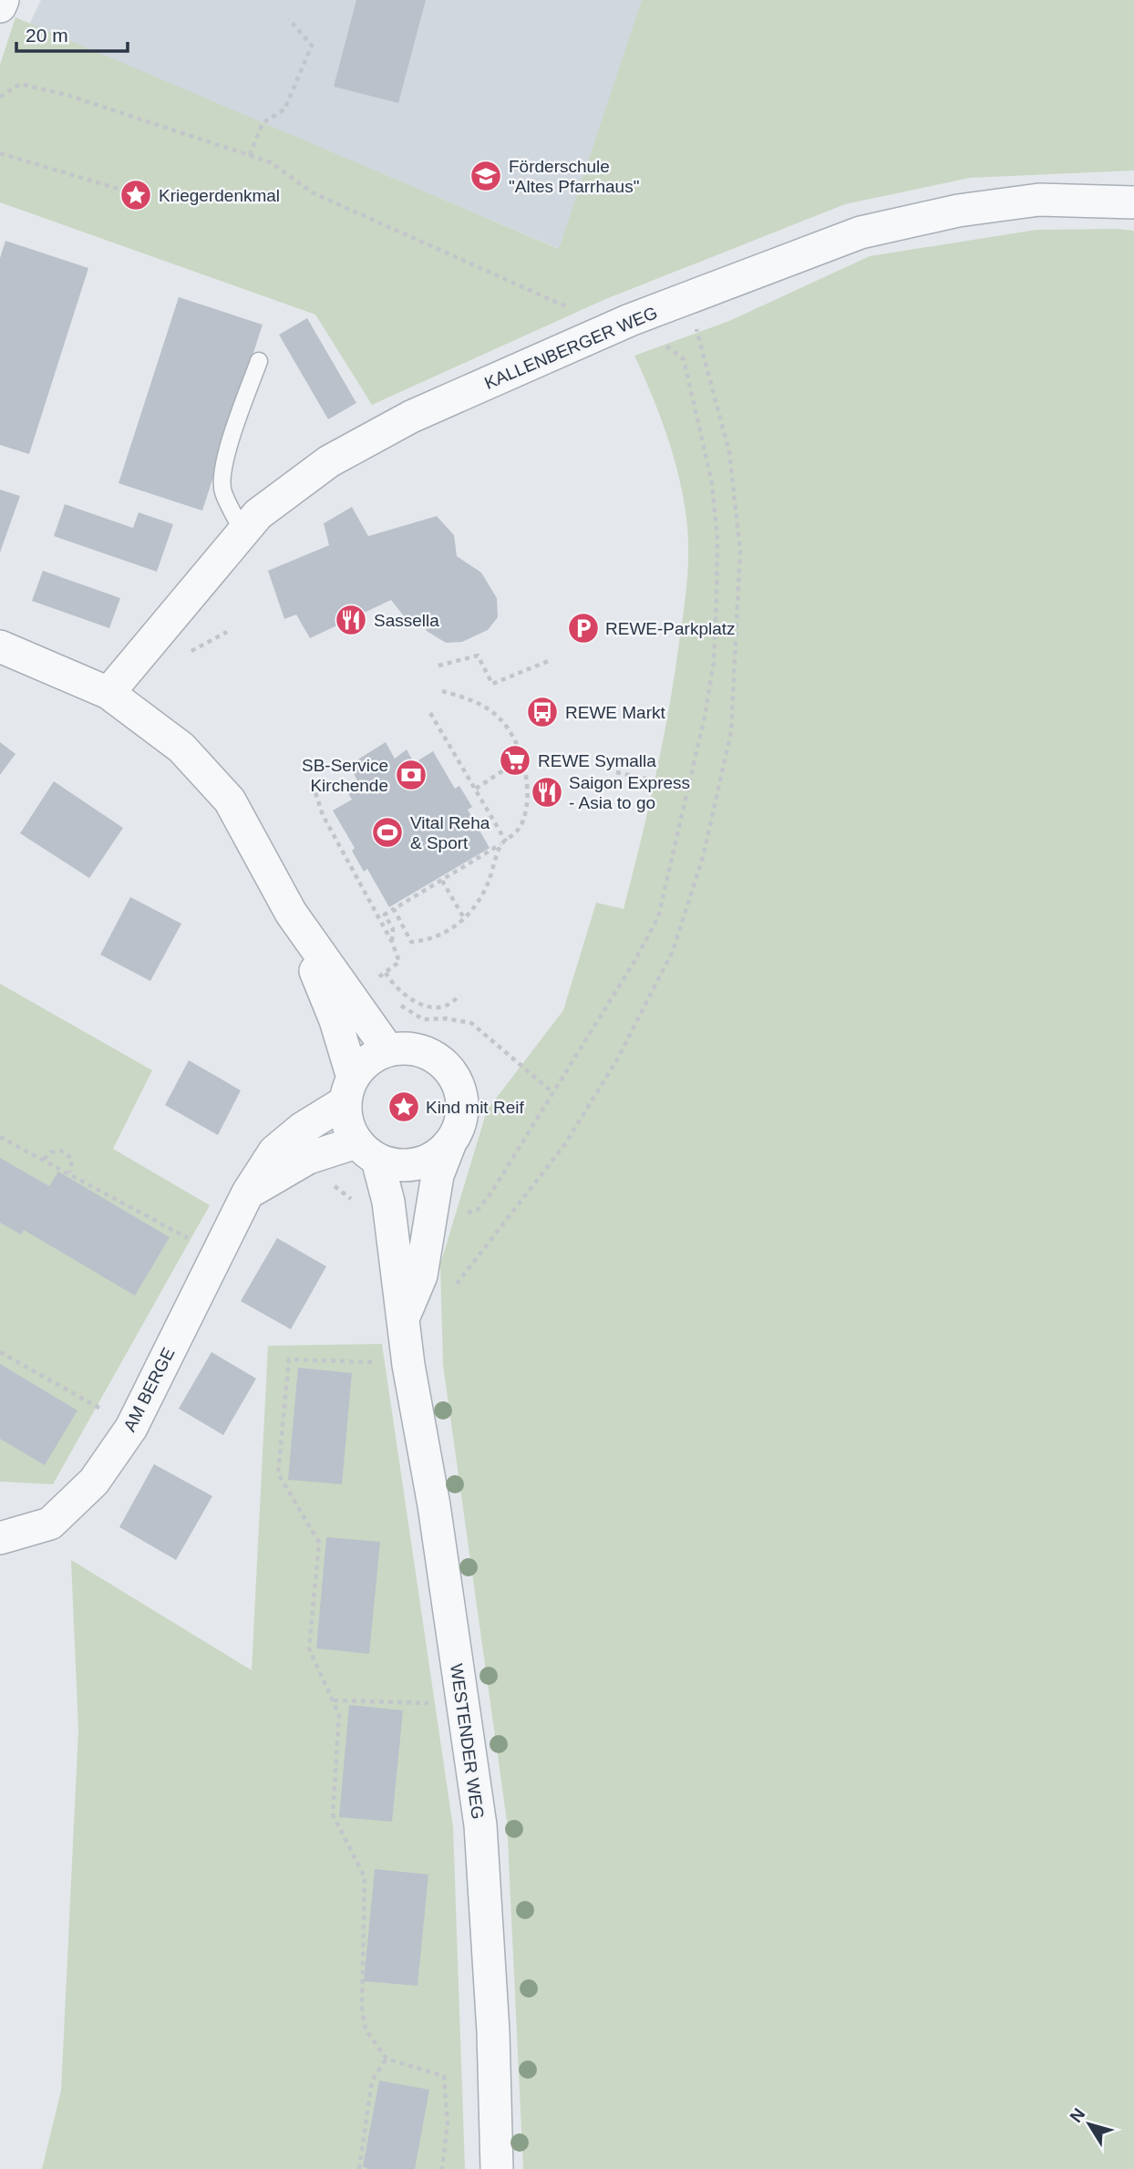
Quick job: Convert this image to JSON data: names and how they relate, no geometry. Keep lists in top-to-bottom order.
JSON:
{
  "streets": {
    "street": ["KALLENBERGER WEG", "AM BERGE", "WESTENDER WEG"]
  },
  "crossings": [
    ["AM BERGE", "WESTENDER WEG"]
  ],
  "places": {
    "school or university": ["Förderschule \"Altes Pfarrhaus\""],
    "place": ["Kriegerdenkmal", "Kind mit Reif"],
    "restaurant": ["Sassella", "Saigon Express - Asia to go"],
    "parking": ["REWE-Parkplatz"],
    "bus stop": ["REWE Markt"],
    "supermarket": ["REWE Symalla"],
    "bank": ["SB-Service Kirchende"],
    "sports": ["Vital Reha & Sport"]
  },
  "scale_bar": "20 m",
  "north": "top left"
}
